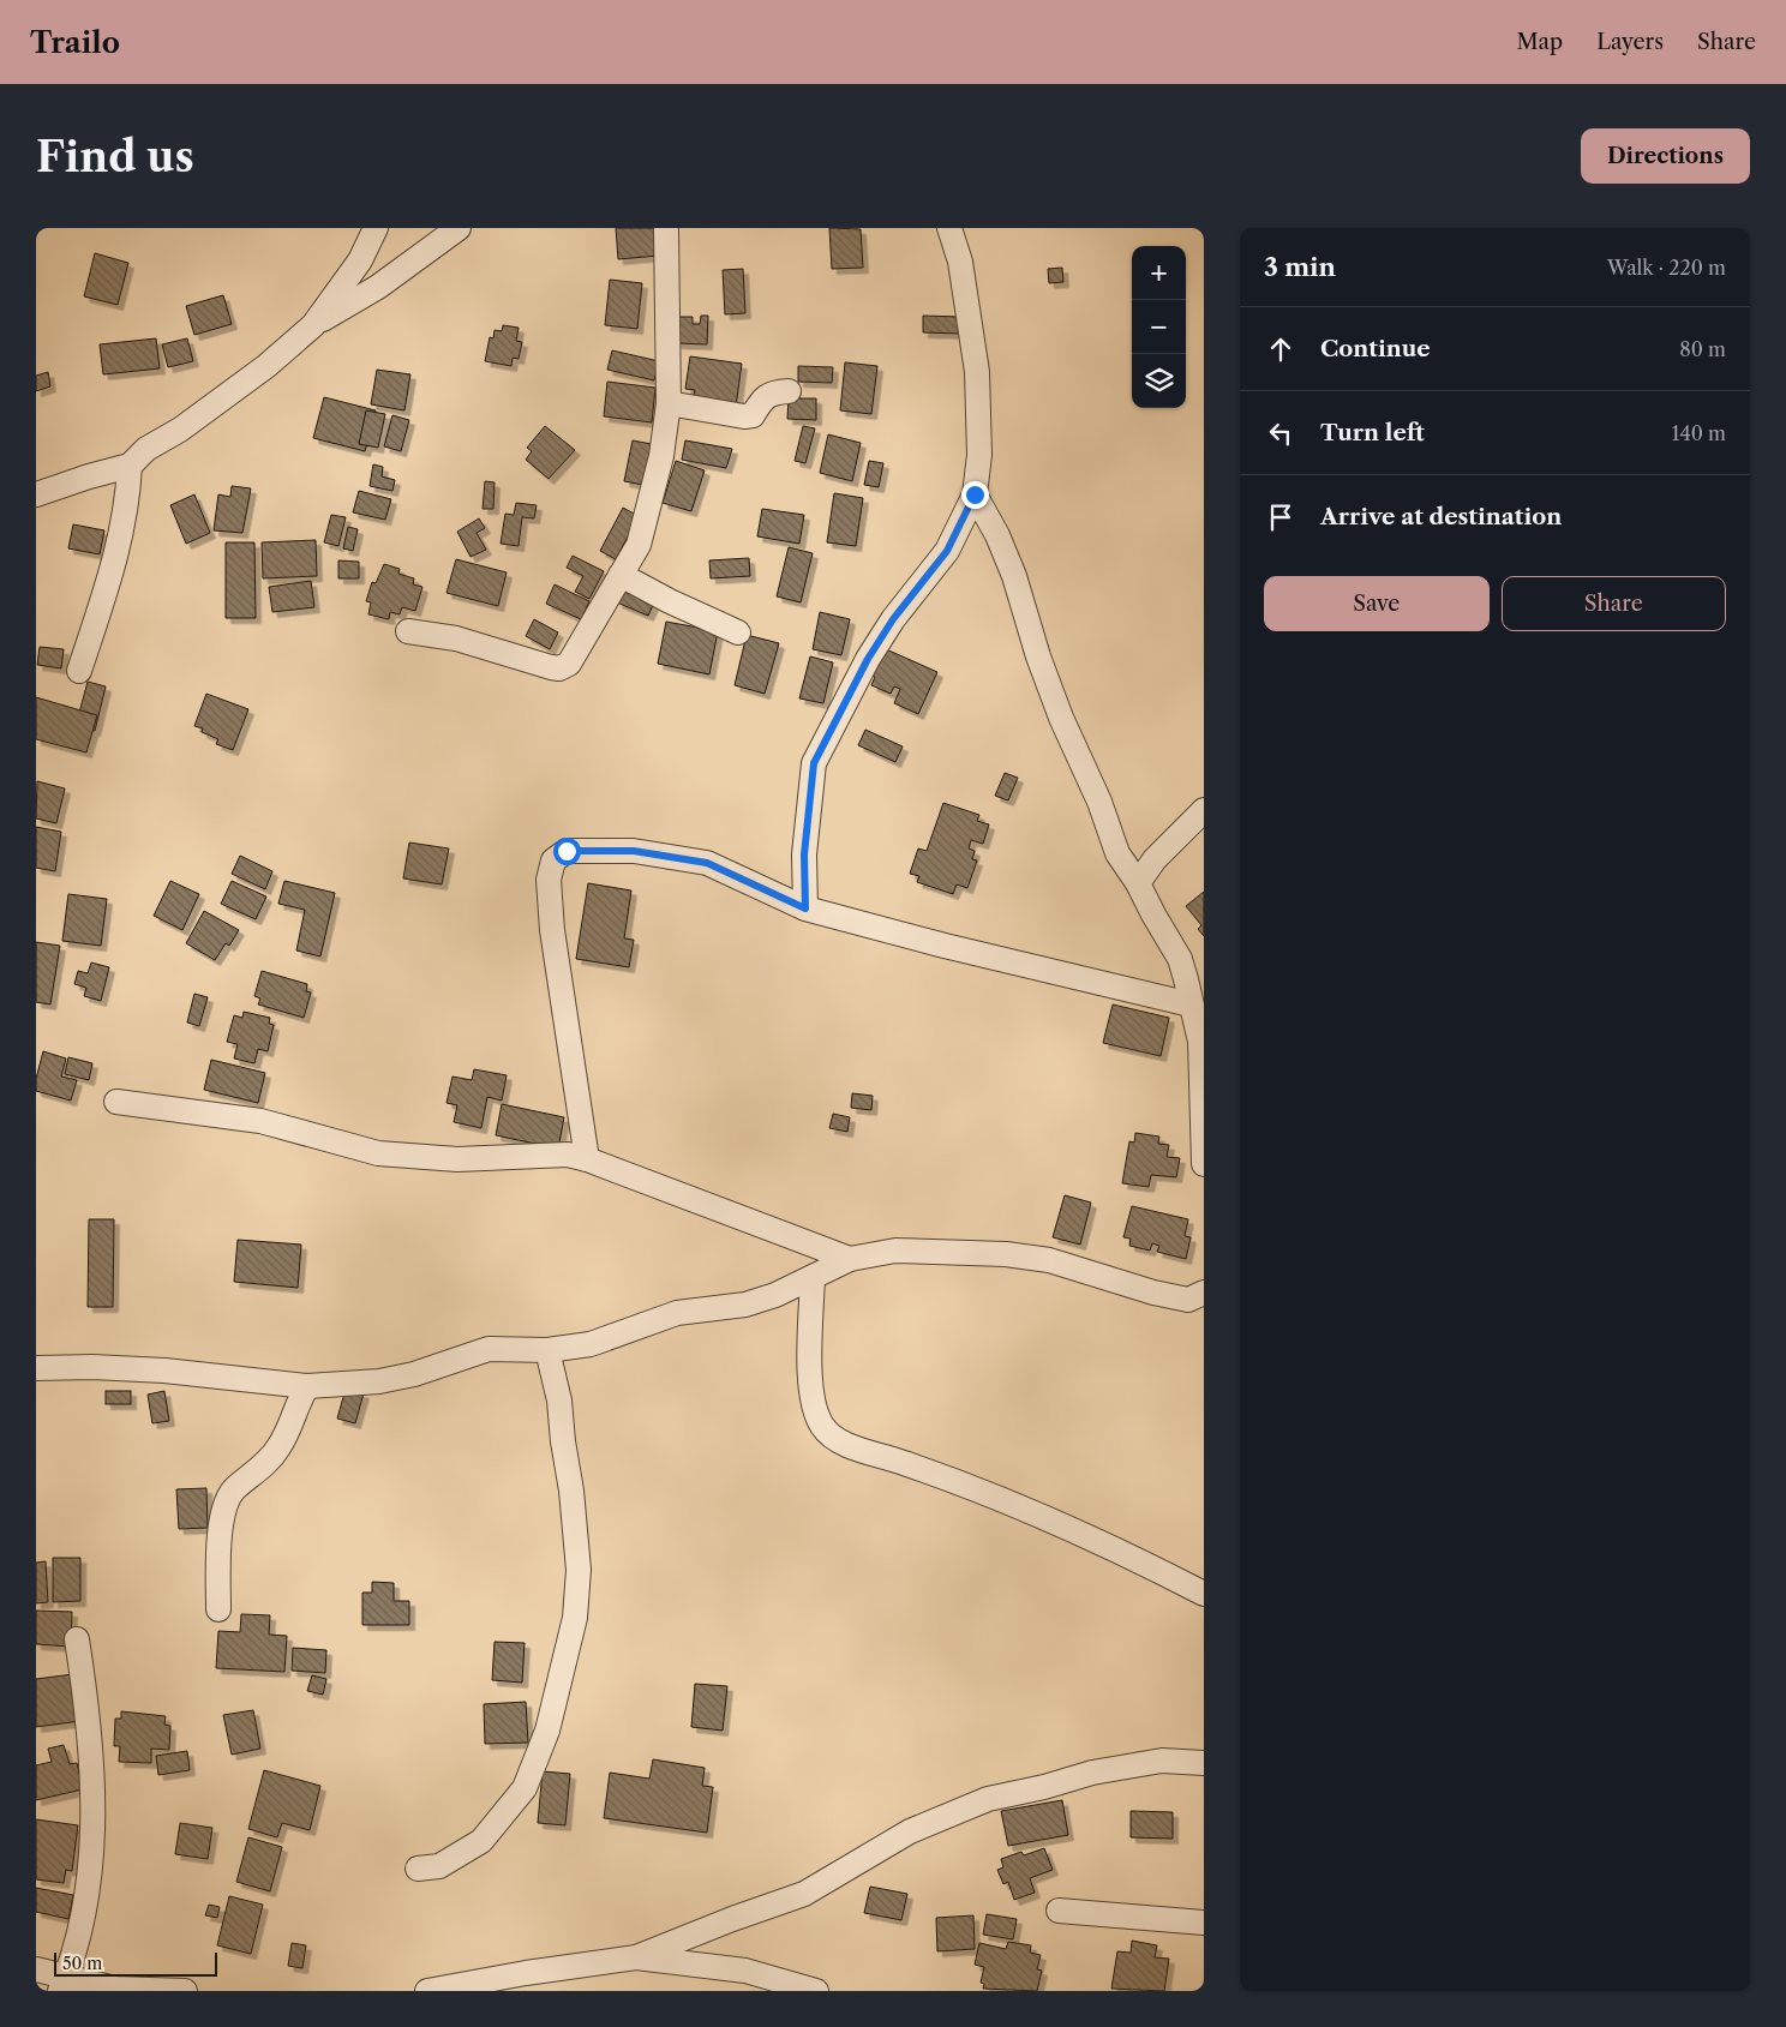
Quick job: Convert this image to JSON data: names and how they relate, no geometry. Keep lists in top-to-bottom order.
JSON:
{
  "scale_bar": "50 m",
  "page": {
    "header": "Trailo",
    "nav": ["Map", "Layers", "Share"],
    "buttons": [
      "Directions",
      ["Save", "Share"]
    ],
    "title": "Find us",
    "heading": ["3 min", "Walk · 220 m"],
    "map_buttons": ["+", "−"],
    "list": [
      ["Continue", "80 m"],
      ["Turn left", "140 m"],
      "Arrive at destination"
    ],
    "scale": "50 m"
  }
}
